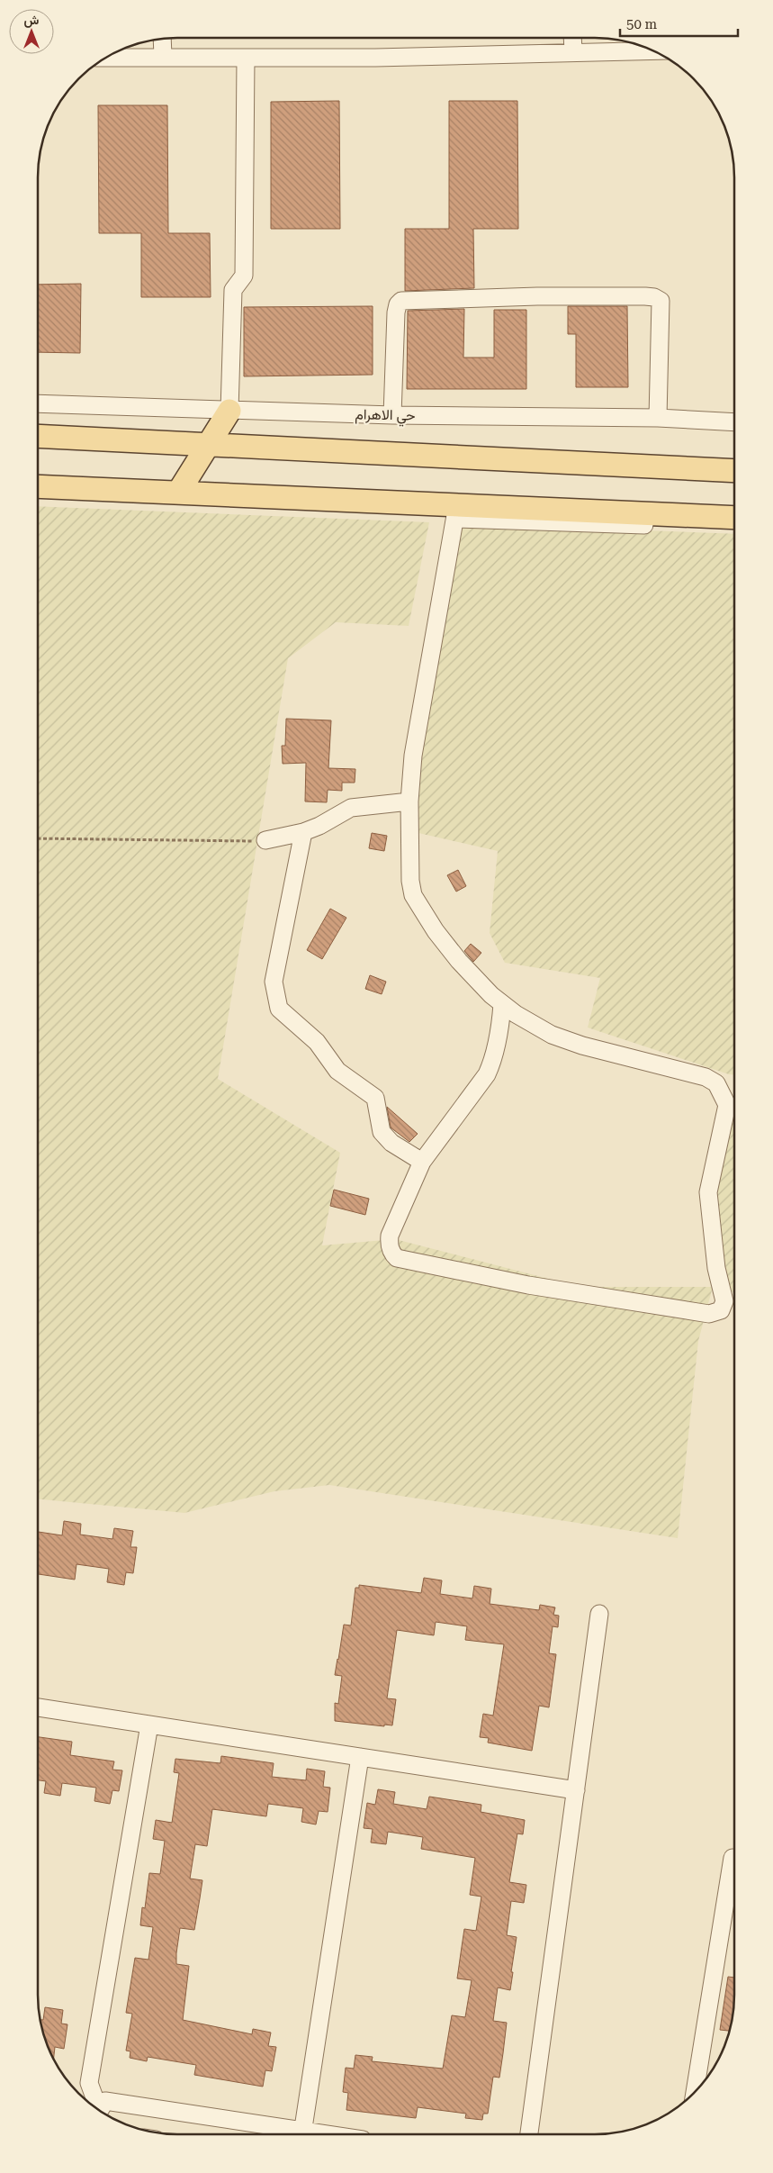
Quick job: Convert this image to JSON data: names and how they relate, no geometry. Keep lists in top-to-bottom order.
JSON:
{
  "streets": {
    "street": ["حي الاهرام"]
  },
  "scale_bar": "50 m",
  "north": "top"
}
